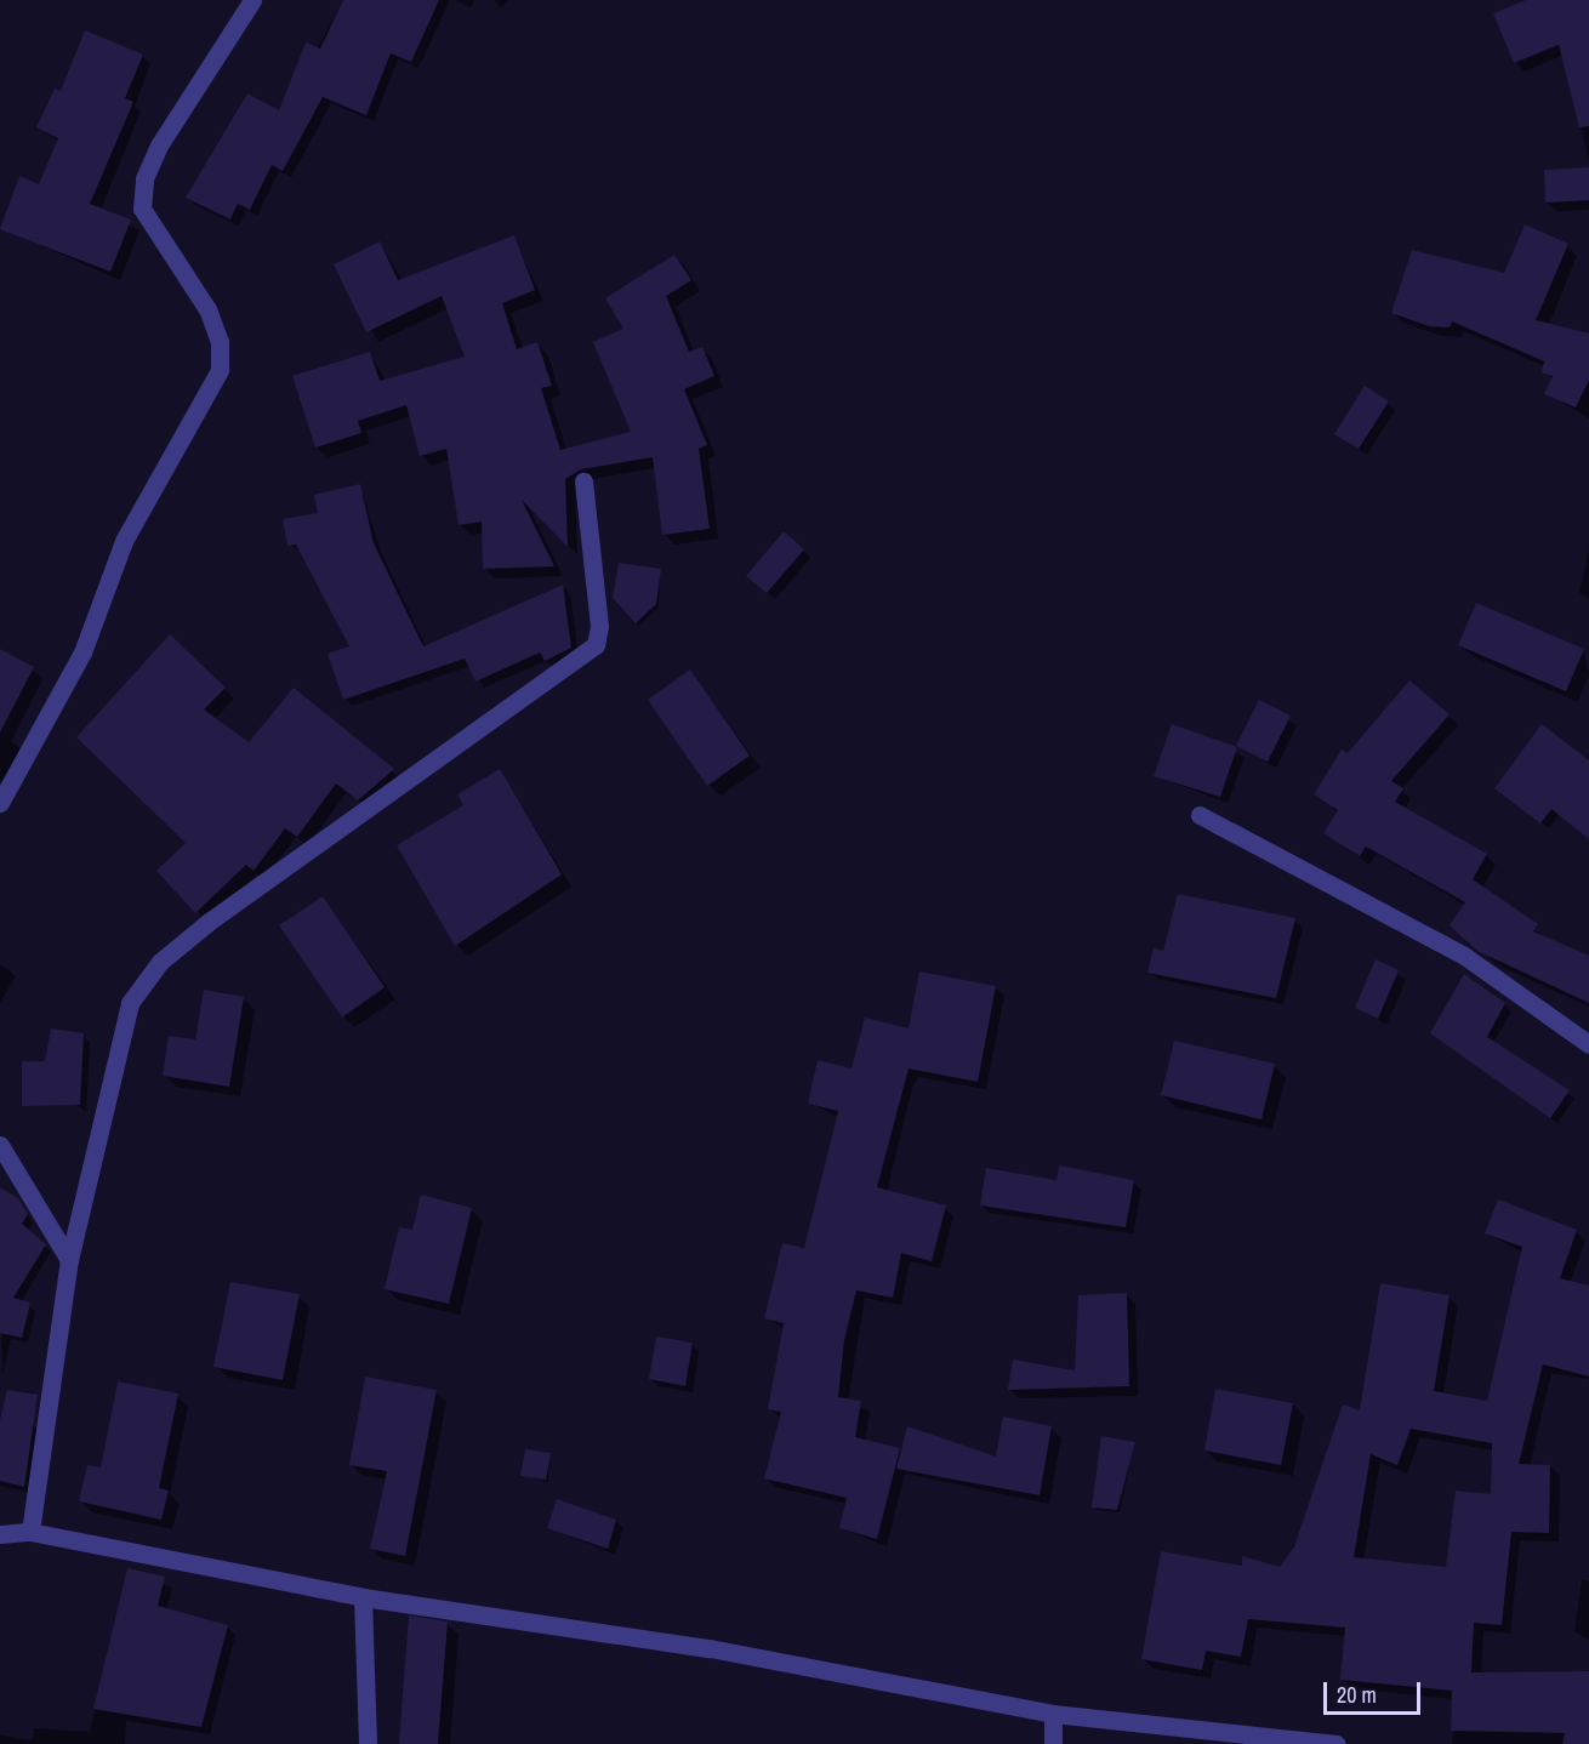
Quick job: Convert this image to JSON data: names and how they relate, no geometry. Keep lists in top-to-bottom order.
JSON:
{
  "scale_bar": "20 m"
}
